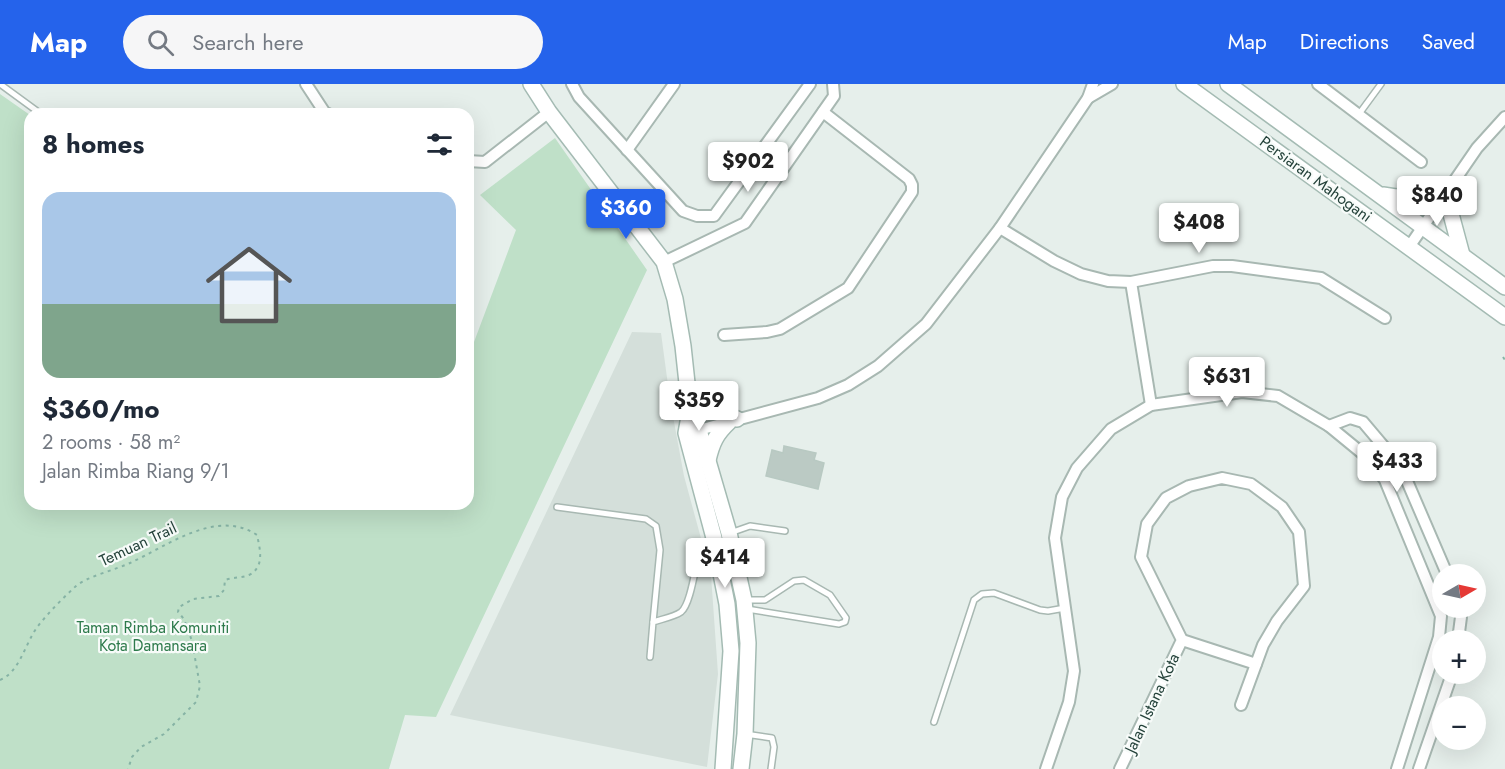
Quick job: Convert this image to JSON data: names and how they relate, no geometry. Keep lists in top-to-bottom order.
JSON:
{
  "streets": {
    "street": ["Persiaran Mahogani", "Jalan Istana Kota"],
    "path": ["Temuan Trail"]
  },
  "parks": ["Taman Rimba Komuniti Kota Damansara"],
  "north": "right",
  "page": {
    "header": "Map",
    "search": "Search here",
    "nav": ["Map", "Directions", "Saved"],
    "heading": "8 homes",
    "price": [
      "$902",
      "$840",
      "$360",
      "$408",
      "$631",
      "$359",
      "$433",
      "$414"
    ],
    "list": [
      {
        "name": "$360/mo",
        "note": "2 rooms · 58 m² · Jalan Rimba Riang 9/1"
      }
    ],
    "map_buttons": ["+", "−"]
  }
}
